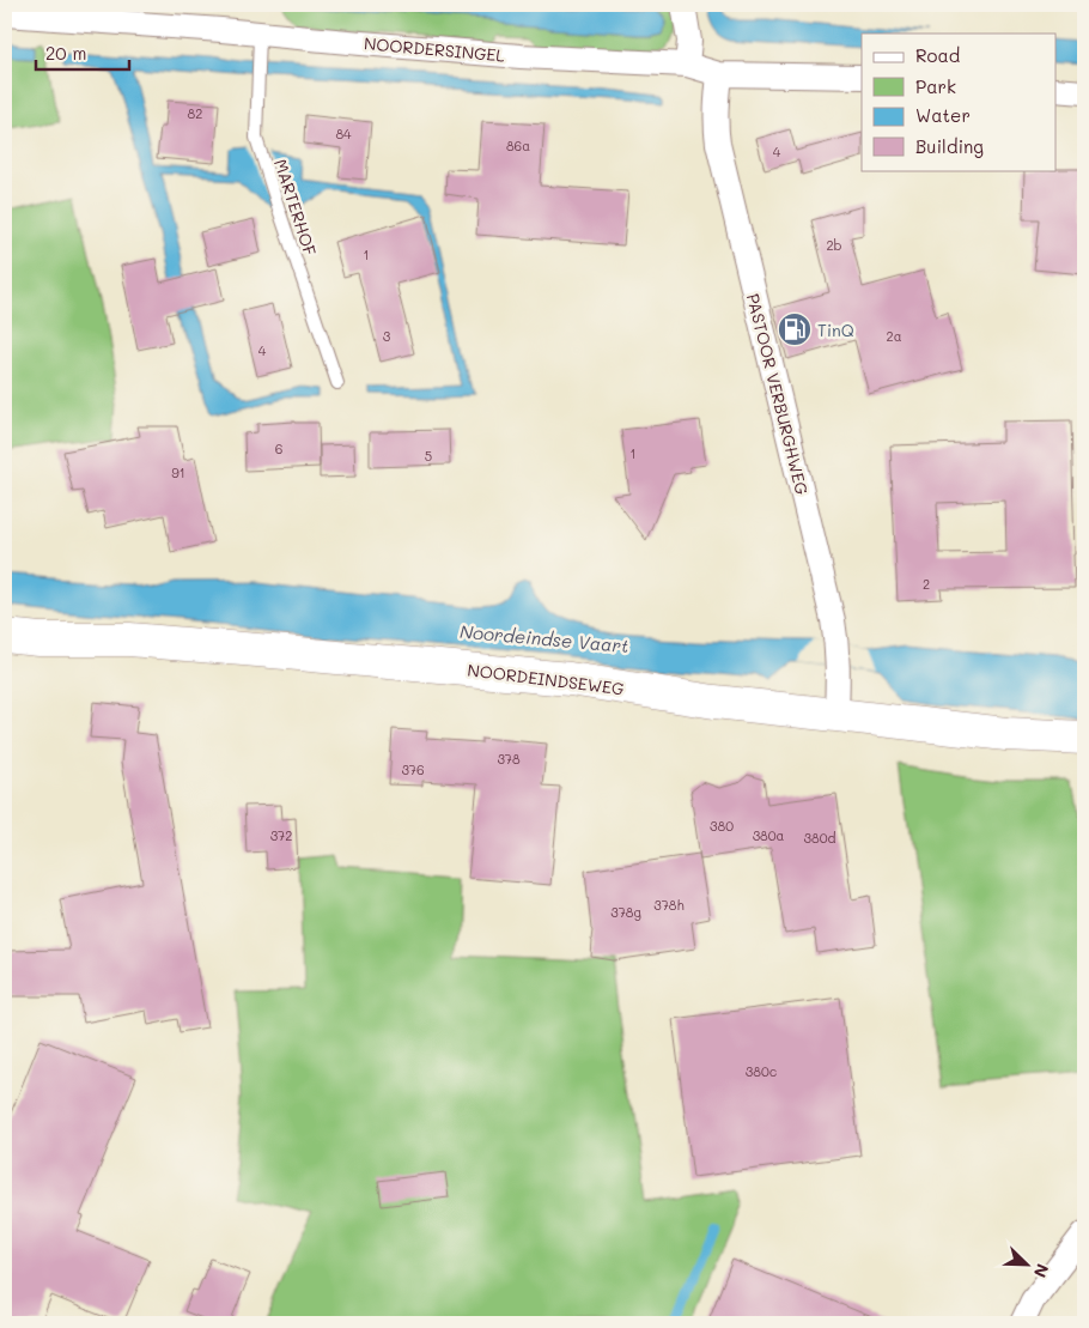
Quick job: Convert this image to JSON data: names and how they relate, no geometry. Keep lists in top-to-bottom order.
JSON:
{
  "streets": {
    "street": ["NOORDERSINGEL", "PASTOOR VERBURGHWEG", "NOORDEINDSEWEG"],
    "lane": ["MARTERHOF"]
  },
  "crossings": [
    ["NOORDERSINGEL", "MARTERHOF"],
    ["NOORDERSINGEL", "PASTOOR VERBURGHWEG"],
    ["PASTOOR VERBURGHWEG", "NOORDEINDSEWEG"]
  ],
  "water": ["Noordeindse Vaart"],
  "places": {
    "fuel station": ["TinQ"]
  },
  "house_numbers": [
    "82",
    "84",
    "86a",
    "4",
    "2b",
    "1",
    "3",
    "2a",
    "4",
    "6",
    "1",
    "5",
    "91",
    "2",
    "378",
    "376",
    "380",
    "372",
    "380a",
    "380d",
    "378h",
    "378g",
    "380c"
  ],
  "legend": [
    "Road",
    "Park",
    "Water",
    "Building"
  ],
  "scale_bar": "20 m",
  "north": "bottom right"
}
